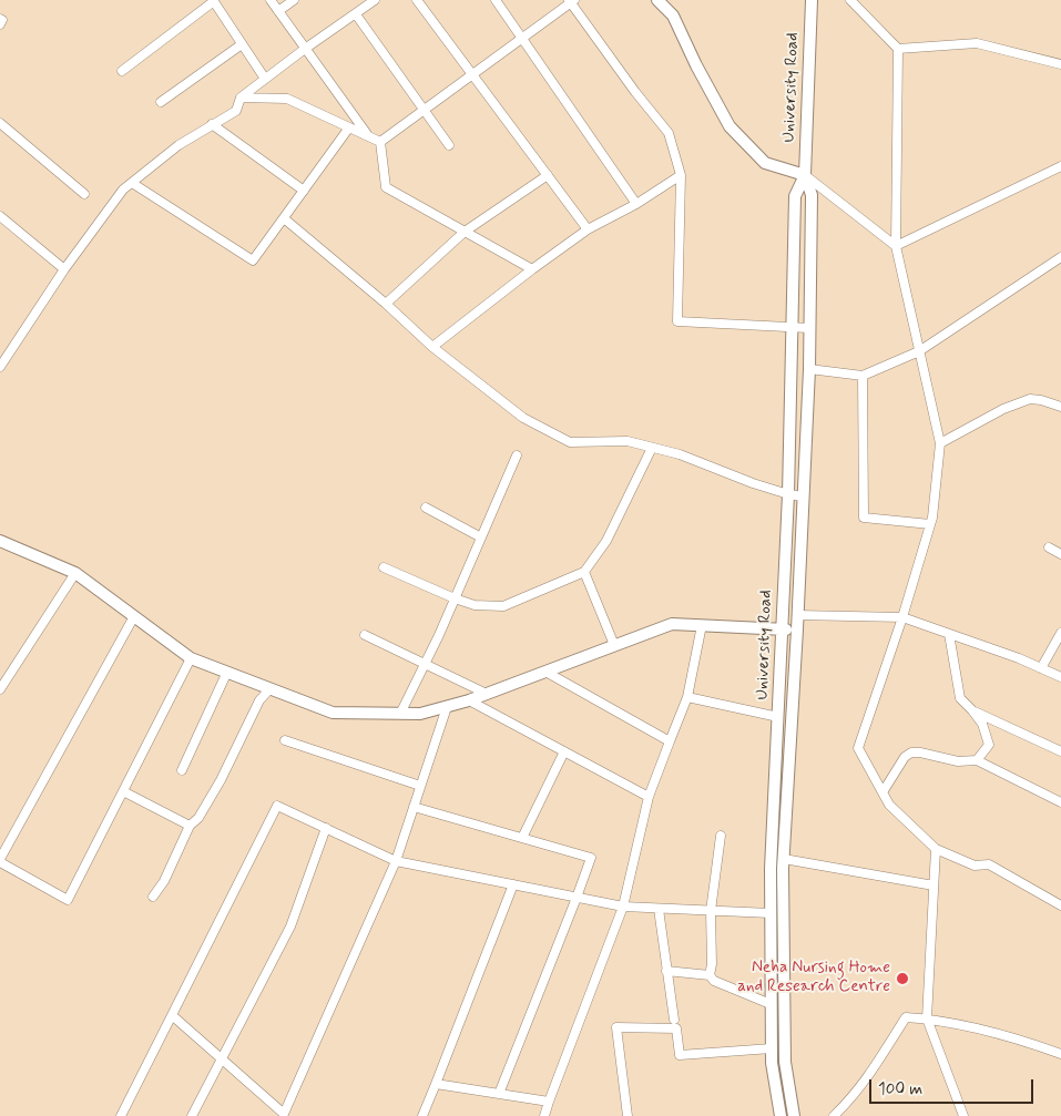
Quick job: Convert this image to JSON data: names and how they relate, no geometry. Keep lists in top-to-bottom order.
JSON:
{
  "streets": {
    "street": ["University Road"]
  },
  "places": ["Neha Nursing Home and Research Centre"],
  "scale_bar": "100 m"
}
